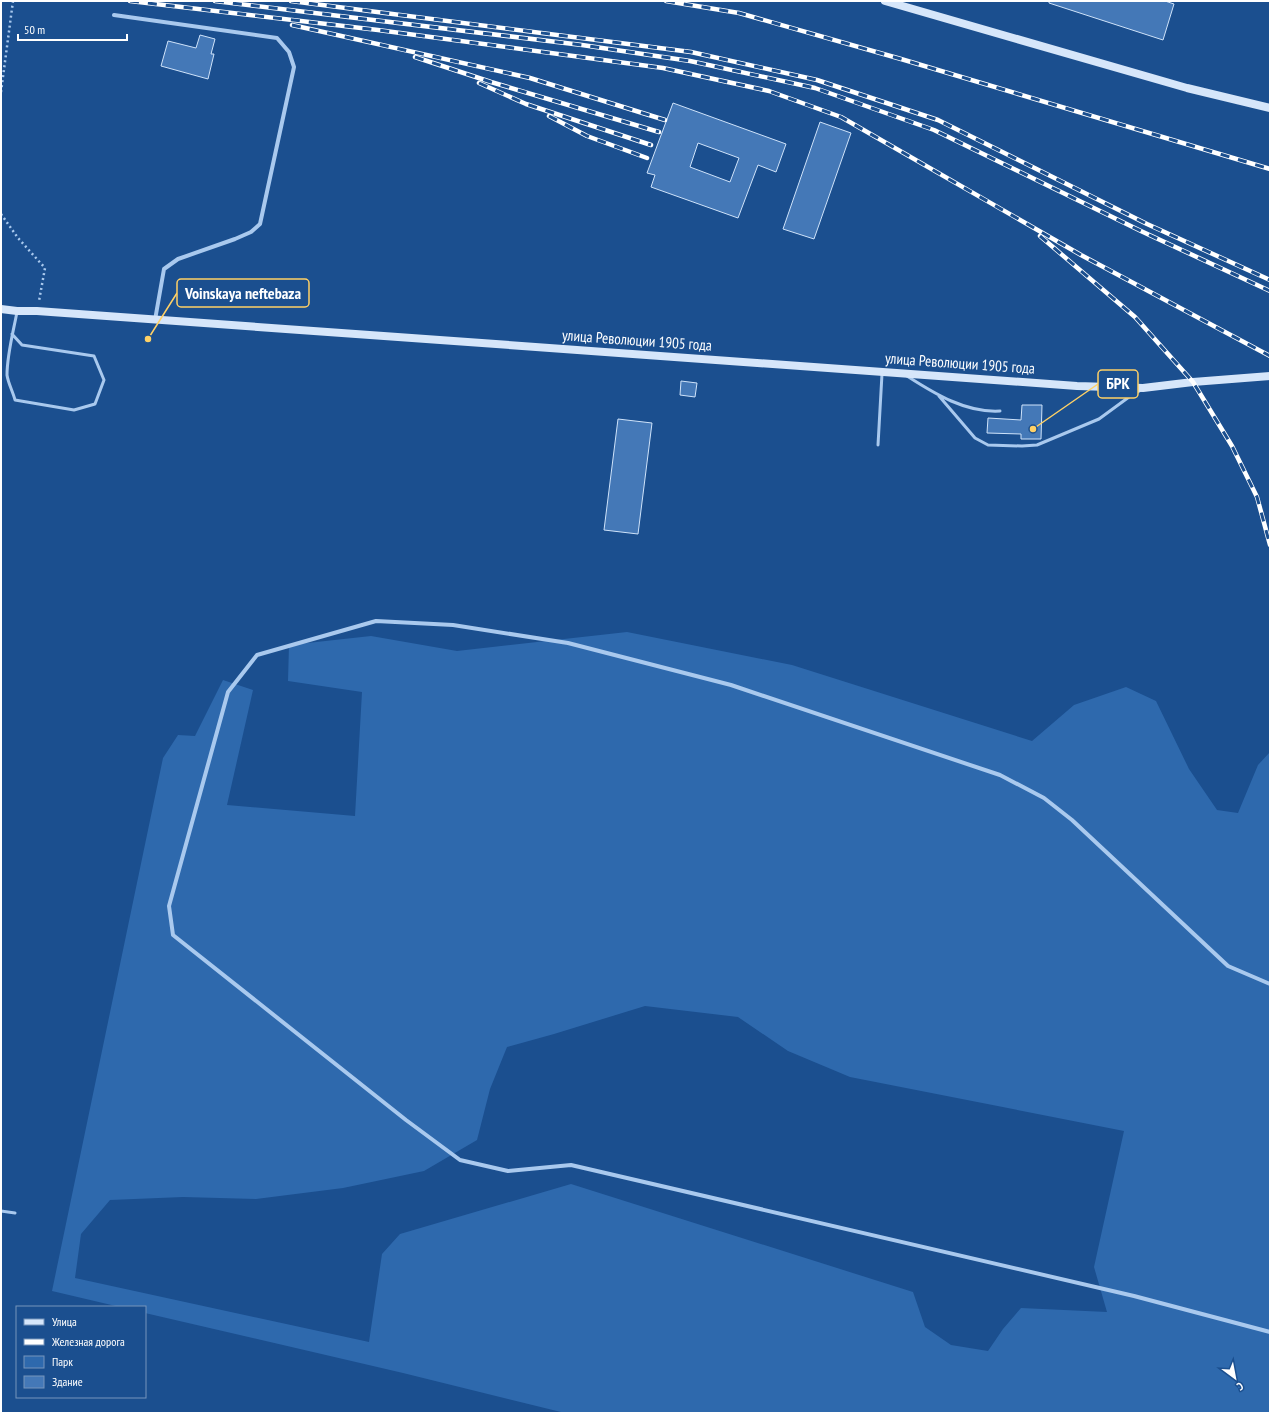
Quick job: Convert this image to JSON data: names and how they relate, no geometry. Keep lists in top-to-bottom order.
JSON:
{
  "streets": {
    "main road": ["улица Революции 1905 года"]
  },
  "places": ["Voinskaya neftebaza", "БРК"],
  "legend": [
    "Улица",
    "Железная дорога",
    "Парк",
    "Здание"
  ],
  "scale_bar": "50 m",
  "north": "bottom right"
}
